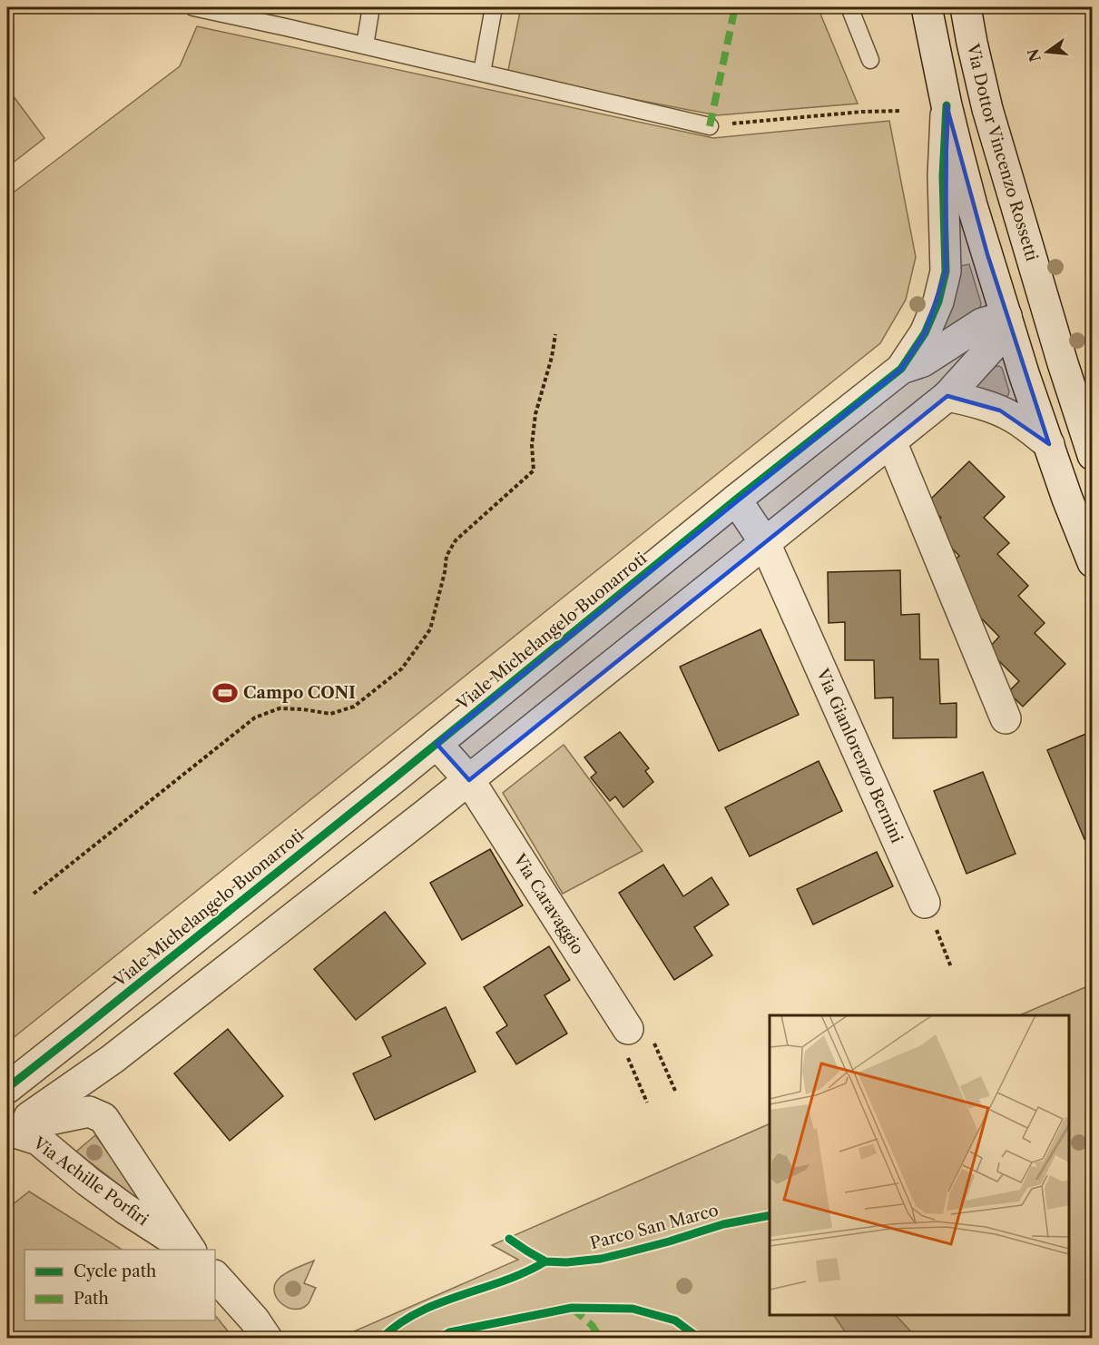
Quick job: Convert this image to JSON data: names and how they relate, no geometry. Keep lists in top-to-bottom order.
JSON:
{
  "streets": {
    "street": [
      "Via Dottor Vincenzo Rossetti",
      "Viale Michelangelo Buonarroti",
      "Via Gianlorenzo Bernini",
      "Via Caravaggio",
      "Via Achille Porfiri"
    ],
    "cycle path": ["Parco San Marco"]
  },
  "places": {
    "sports": ["Campo CONI"]
  },
  "legend": ["Cycle path", "Path"],
  "north": "left"
}
